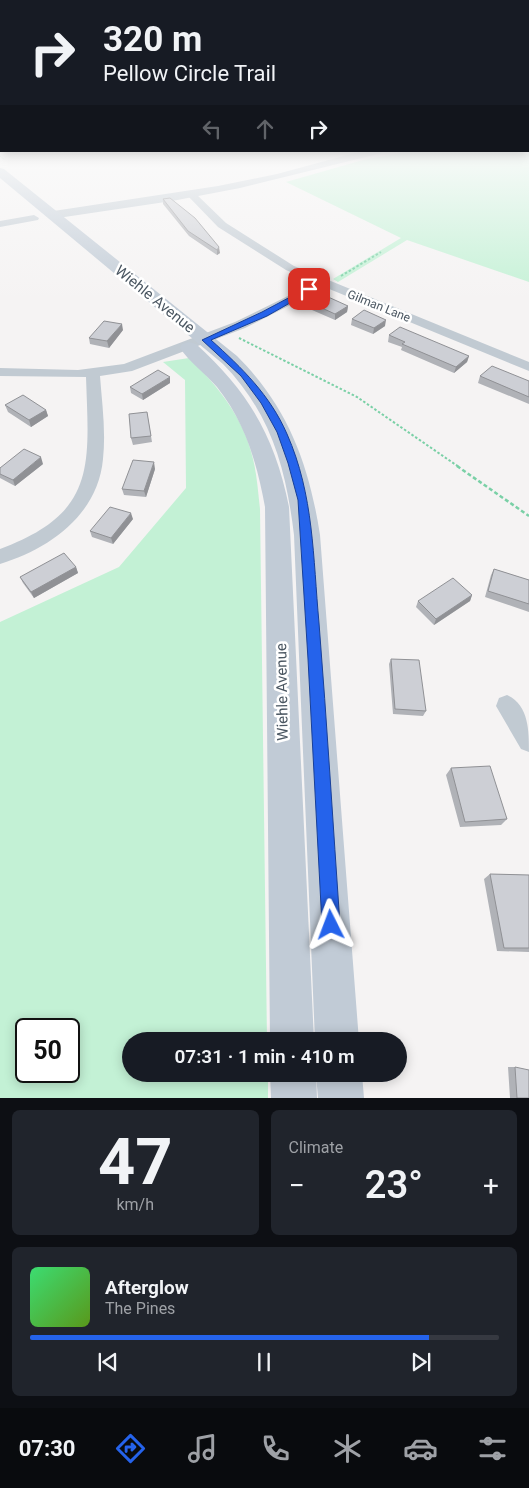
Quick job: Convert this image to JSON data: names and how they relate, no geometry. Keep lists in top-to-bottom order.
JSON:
{
  "streets": {
    "main road": ["Wiehle Avenue"],
    "street": ["Gilman Lane"]
  },
  "page": {
    "turn": ["320 m", "Pellow Circle Trail"],
    "limit": "50",
    "trip": "07:31 · 1 min · 410 m",
    "tile": [
      ["47", "km/h"],
      "Climate"
    ],
    "heat": ["−", "23°", "+"],
    "song": ["Afterglow", "The Pines"],
    "tabs": "07:30"
  }
}
